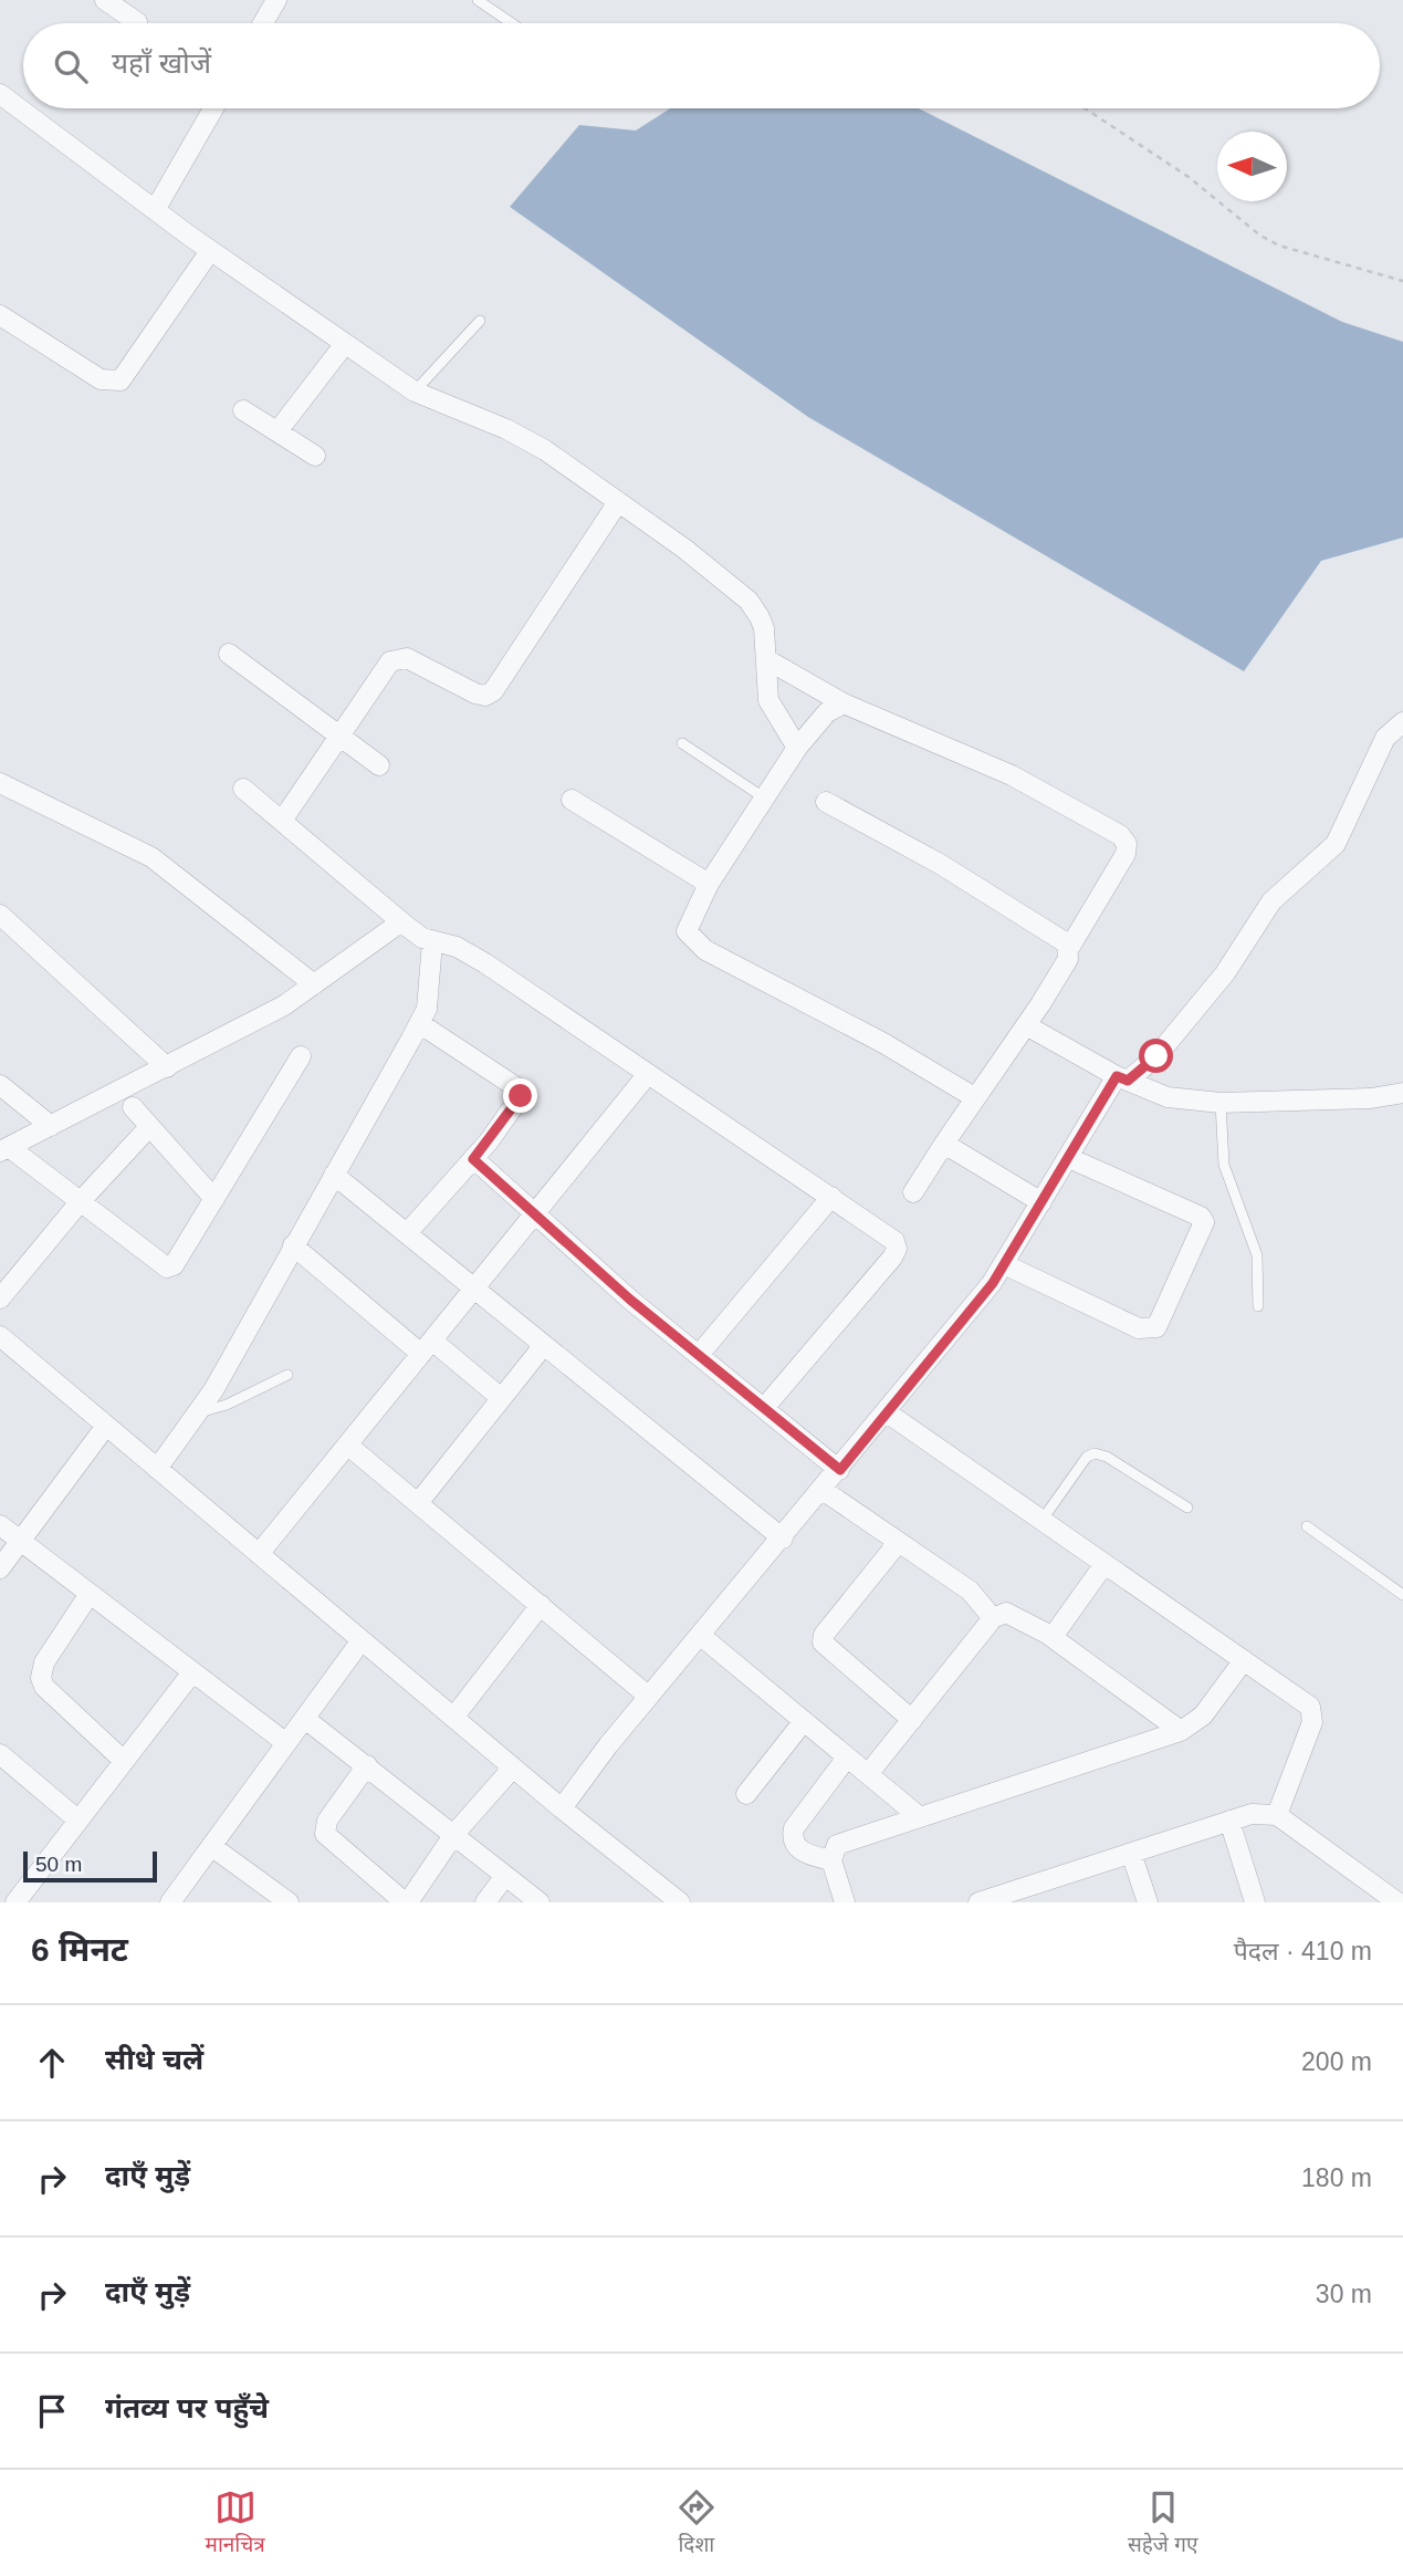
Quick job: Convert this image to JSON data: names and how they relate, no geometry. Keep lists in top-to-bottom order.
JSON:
{
  "scale_bar": "50 m",
  "north": "left",
  "page": {
    "search": "यहाँ खोजें",
    "scale": "50 m",
    "heading": ["6 मिनट", "पैदल · 410 m"],
    "list": [
      ["सीधे चलें", "200 m"],
      ["दाएँ मुड़ें", "180 m"],
      ["दाएँ मुड़ें", "30 m"],
      "गंतव्य पर पहुँचे"
    ],
    "nav": ["मानचित्र", "दिशा", "सहेजे गए"]
  }
}
